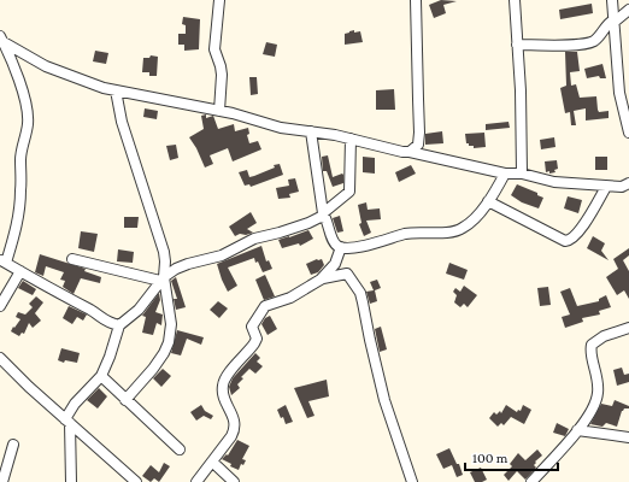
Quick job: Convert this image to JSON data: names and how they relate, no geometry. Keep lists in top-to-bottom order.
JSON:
{
  "scale_bar": "100 m"
}
